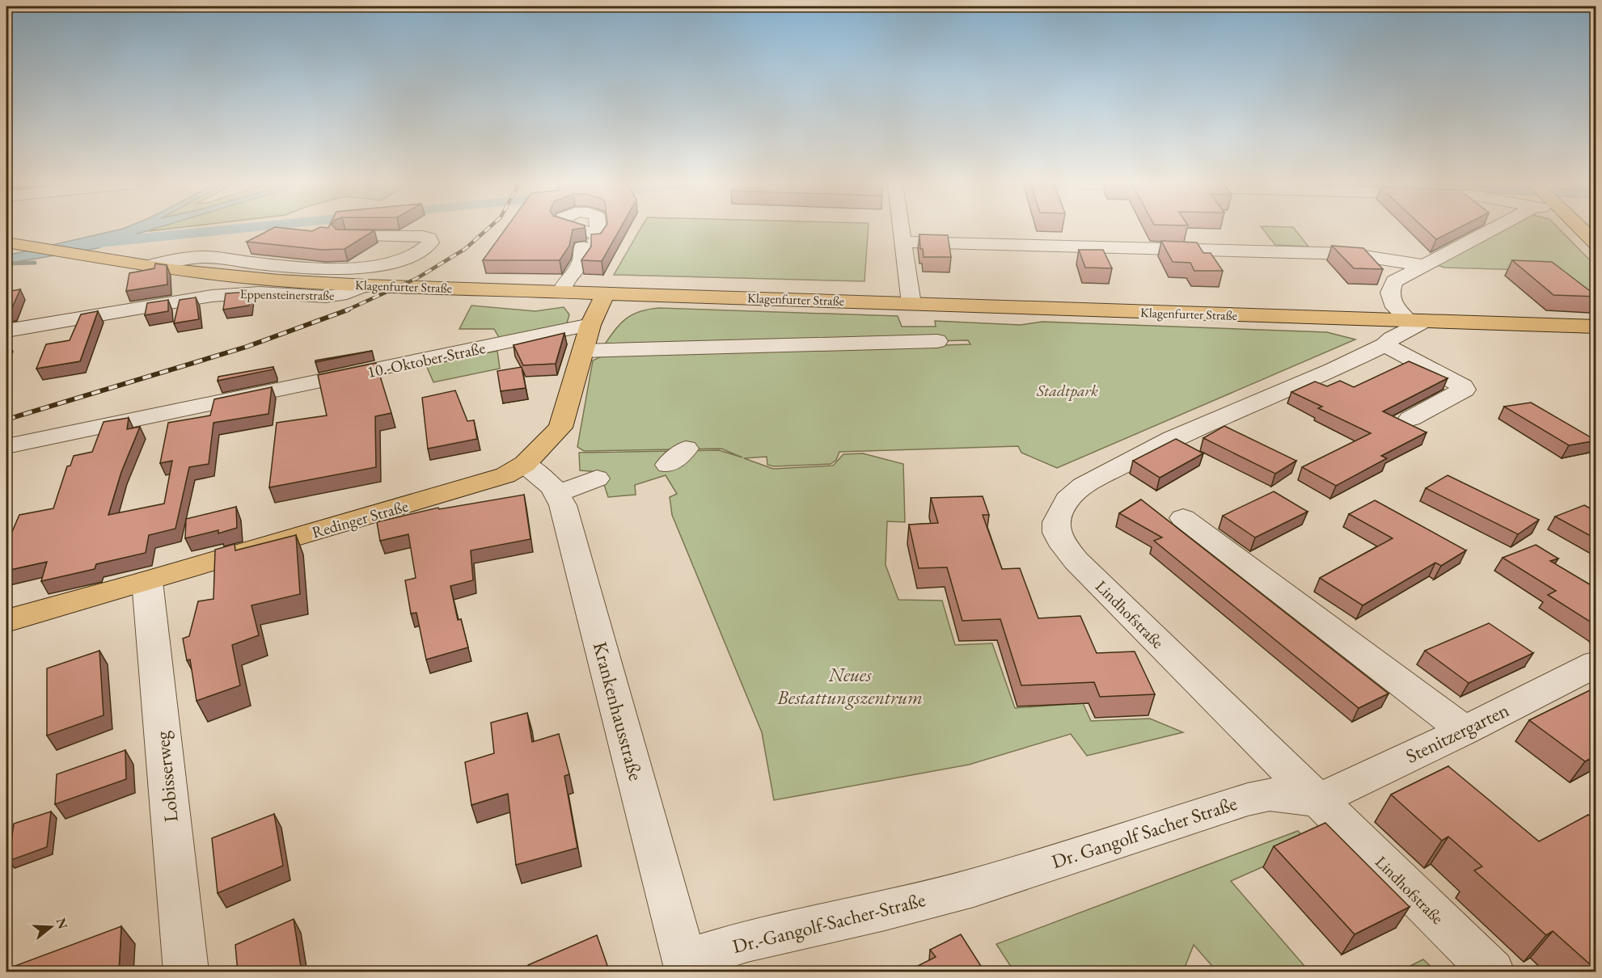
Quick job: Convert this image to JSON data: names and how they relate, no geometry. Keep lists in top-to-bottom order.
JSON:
{
  "streets": {
    "main road": ["Klagenfurter Straße", "Redinger Straße"],
    "street": [
      "Eppensteinerstraße",
      "10.-Oktober-Straße",
      "Lindhofstraße",
      "Krankenhausstraße",
      "Stenitzergarten",
      "Lobisserweg",
      "Dr. Gangolf Sacher Straße",
      "Dr.-Gangolf-Sacher-Straße"
    ]
  },
  "crossings": [
    ["Klagenfurter Straße", "Eppensteinerstraße"],
    ["Klagenfurter Straße", "Redinger Straße"],
    ["10.-Oktober-Straße", "Redinger Straße"],
    ["Redinger Straße", "Krankenhausstraße"],
    ["Redinger Straße", "Lobisserweg"],
    ["Lindhofstraße", "Stenitzergarten"],
    ["Lindhofstraße", "Dr. Gangolf Sacher Straße"],
    ["Krankenhausstraße", "Dr.-Gangolf-Sacher-Straße"],
    ["Stenitzergarten", "Dr. Gangolf Sacher Straße"],
    ["Dr. Gangolf Sacher Straße", "Dr.-Gangolf-Sacher-Straße"]
  ],
  "parks": ["Stadtpark", "Neues Bestattungszentrum"],
  "north": "right"
}
